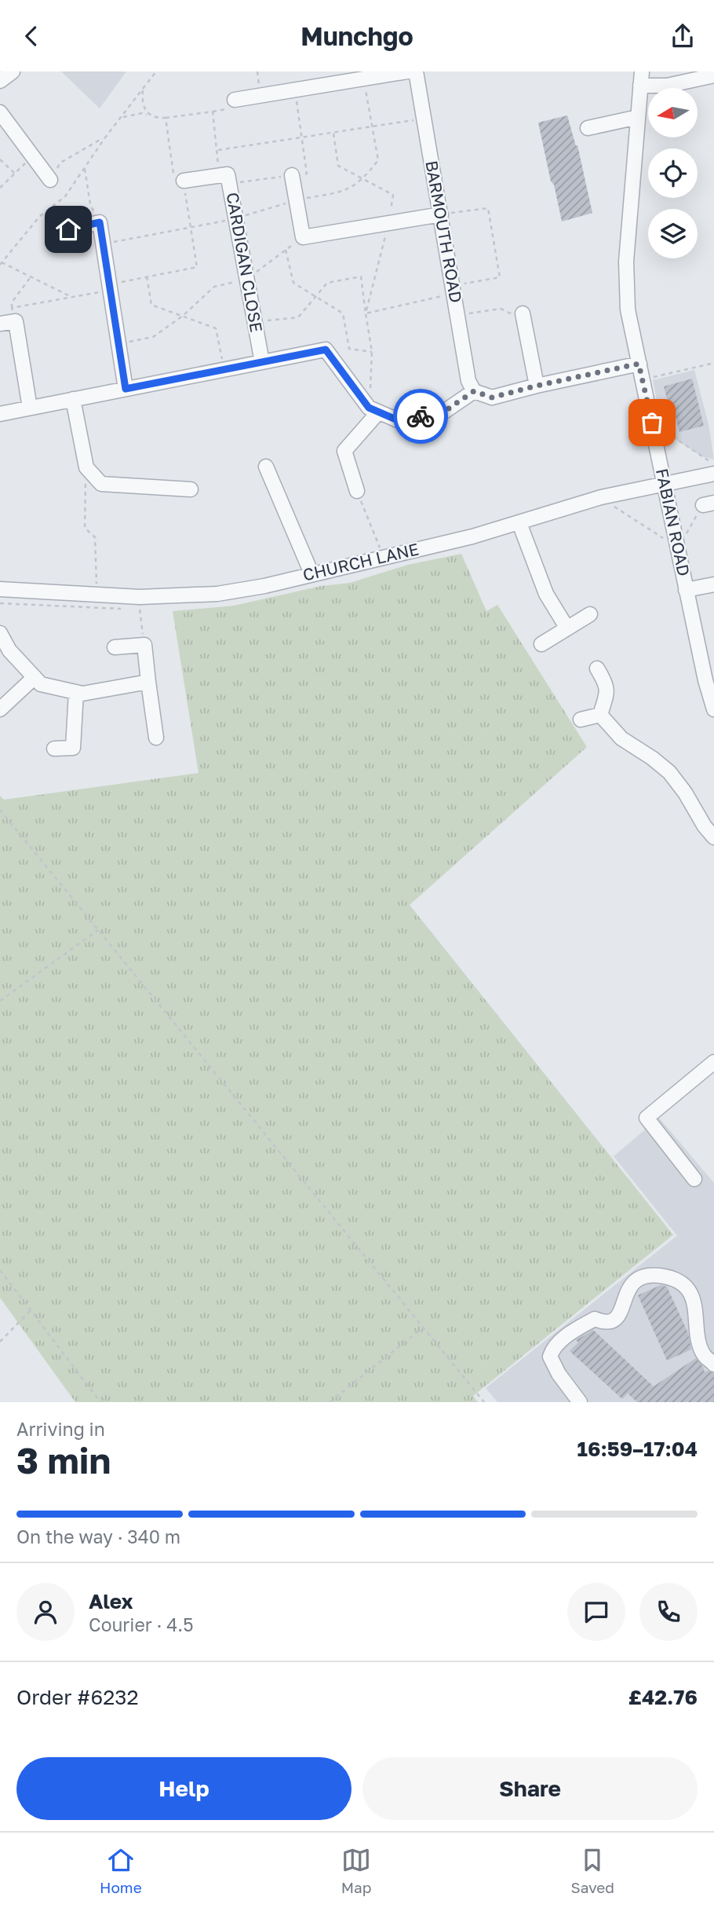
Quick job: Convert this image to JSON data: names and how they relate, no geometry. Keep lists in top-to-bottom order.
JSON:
{
  "streets": {
    "street": [
      "BARMOUTH ROAD",
      "CARDIGAN CLOSE",
      "FABIAN ROAD",
      "CHURCH LANE"
    ]
  },
  "crossings": [
    ["FABIAN ROAD", "CHURCH LANE"]
  ],
  "north": "left",
  "page": {
    "header": "Munchgo",
    "heading": ["3 min", "Arriving in", "16:59–17:04"],
    "panel": [
      "Alex",
      "Courier · 4.5",
      "Order #6232",
      "£42.76"
    ],
    "bar": "On the way · 340 m",
    "buttons": ["Help", "Share"],
    "tabs": ["Home", "Map", "Saved"]
  }
}
